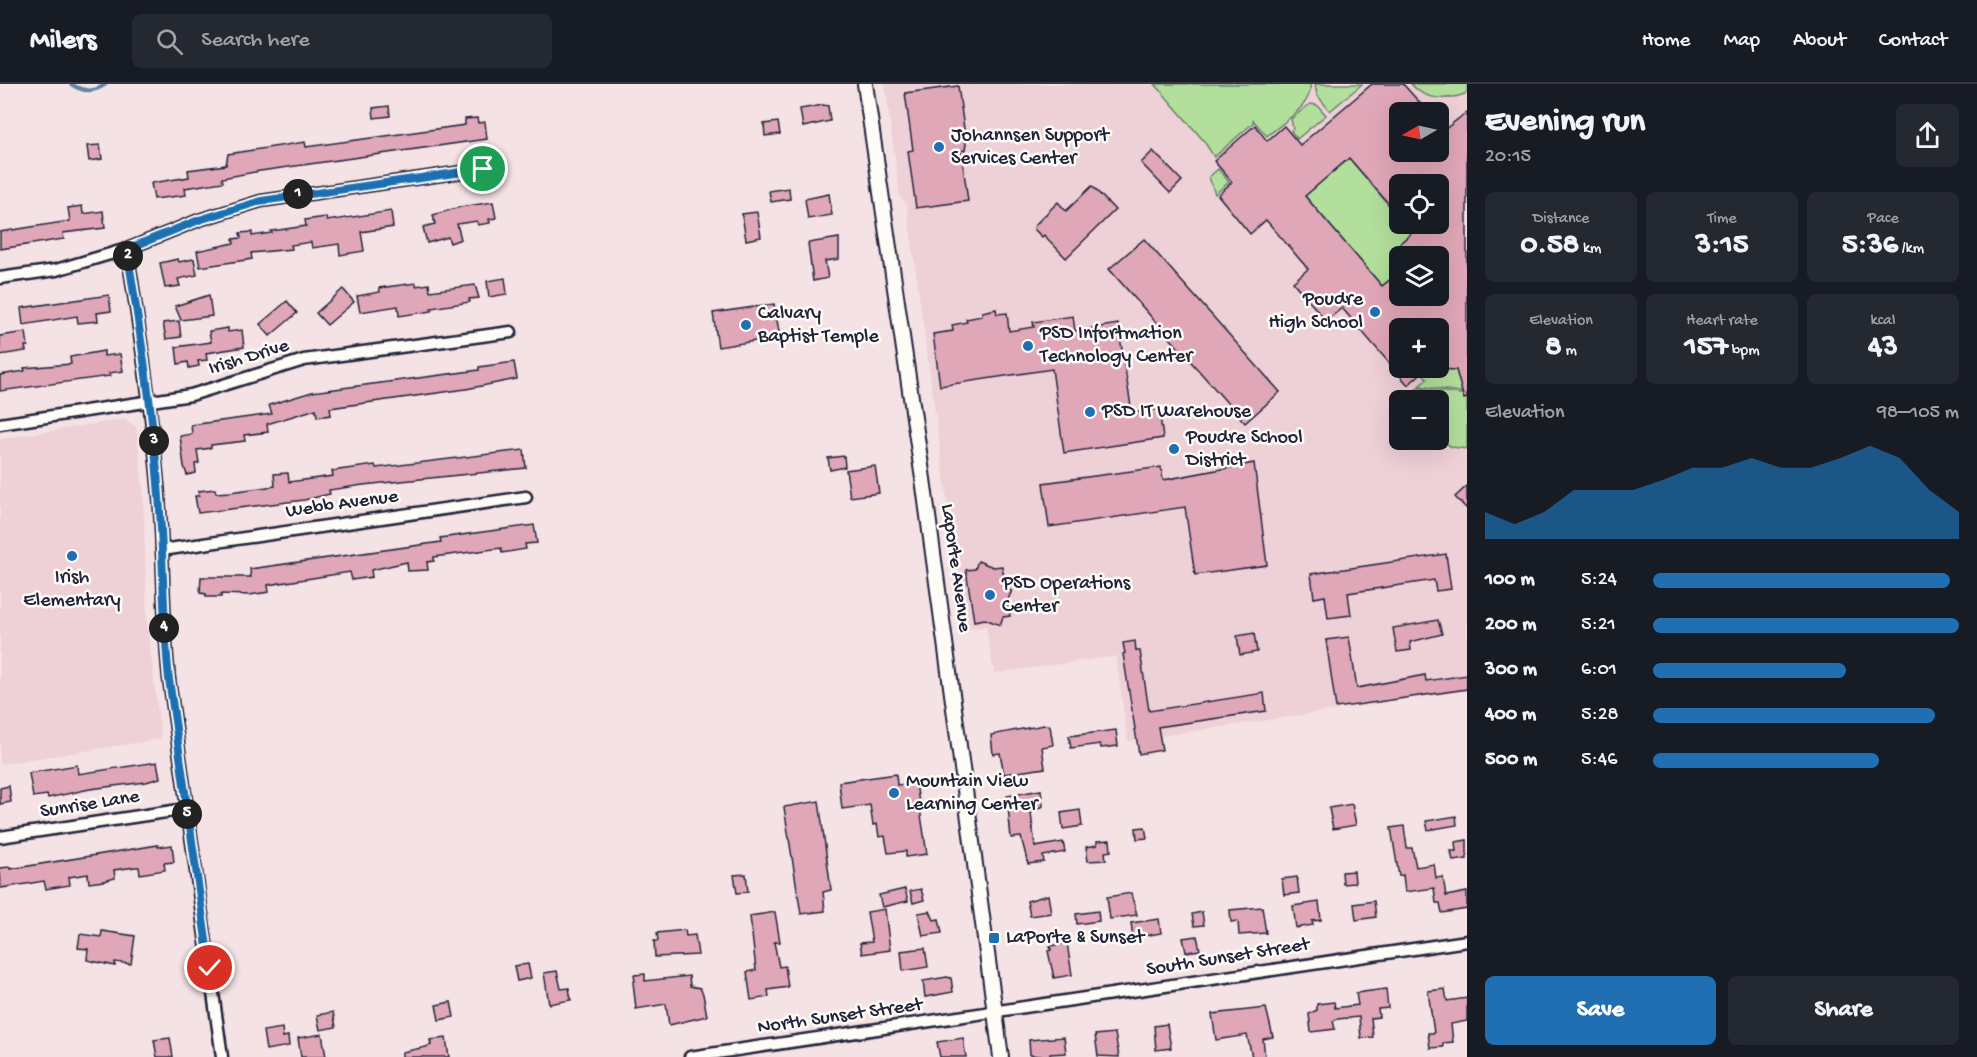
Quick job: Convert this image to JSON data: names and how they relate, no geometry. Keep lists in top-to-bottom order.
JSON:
{
  "streets": {
    "street": [
      "Irish Drive",
      "Webb Avenue",
      "Laporte Avenue",
      "Sunrise Lane",
      "South Sunset Street",
      "North Sunset Street"
    ]
  },
  "crossings": [
    ["Laporte Avenue", "South Sunset Street"],
    ["Laporte Avenue", "North Sunset Street"],
    ["South Sunset Street", "North Sunset Street"]
  ],
  "places": {
    "other": [
      "Johannsen Support Services Center",
      "Poudre High School",
      "Calvary Baptist Temple",
      "PSD Infortmation Technology Center",
      "PSD IT Warehouse",
      "Poudre School District",
      "Irish Elementary",
      "PSD Operations Center",
      "Mountain View Learning Center"
    ],
    "transit": ["LaPorte & Sunset"]
  },
  "north": "left",
  "page": {
    "header": "Milers",
    "search": "Search here",
    "nav": [
      "Home",
      "Map",
      "About",
      "Contact"
    ],
    "heading": ["Evening run", "20:15"],
    "map_buttons": ["+", "−"],
    "pins": [
      "1",
      "2",
      "3",
      "4",
      "5"
    ],
    "stats": [
      ["Distance", "0.58 km"],
      ["Time", "3:15"],
      ["Pace", "5:36 /km"],
      ["Elevation", "8 m"],
      ["Heart rate", "157 bpm"],
      ["kcal", "43"]
    ],
    "chart": ["Elevation", "98–105 m"],
    "list": [
      {
        "name": "100 m",
        "note": "5:24"
      },
      {
        "name": "200 m",
        "note": "5:21"
      },
      {
        "name": "300 m",
        "note": "6:01"
      },
      {
        "name": "400 m",
        "note": "5:28"
      },
      {
        "name": "500 m",
        "note": "5:46"
      }
    ],
    "buttons": ["Save", "Share"]
  }
}
